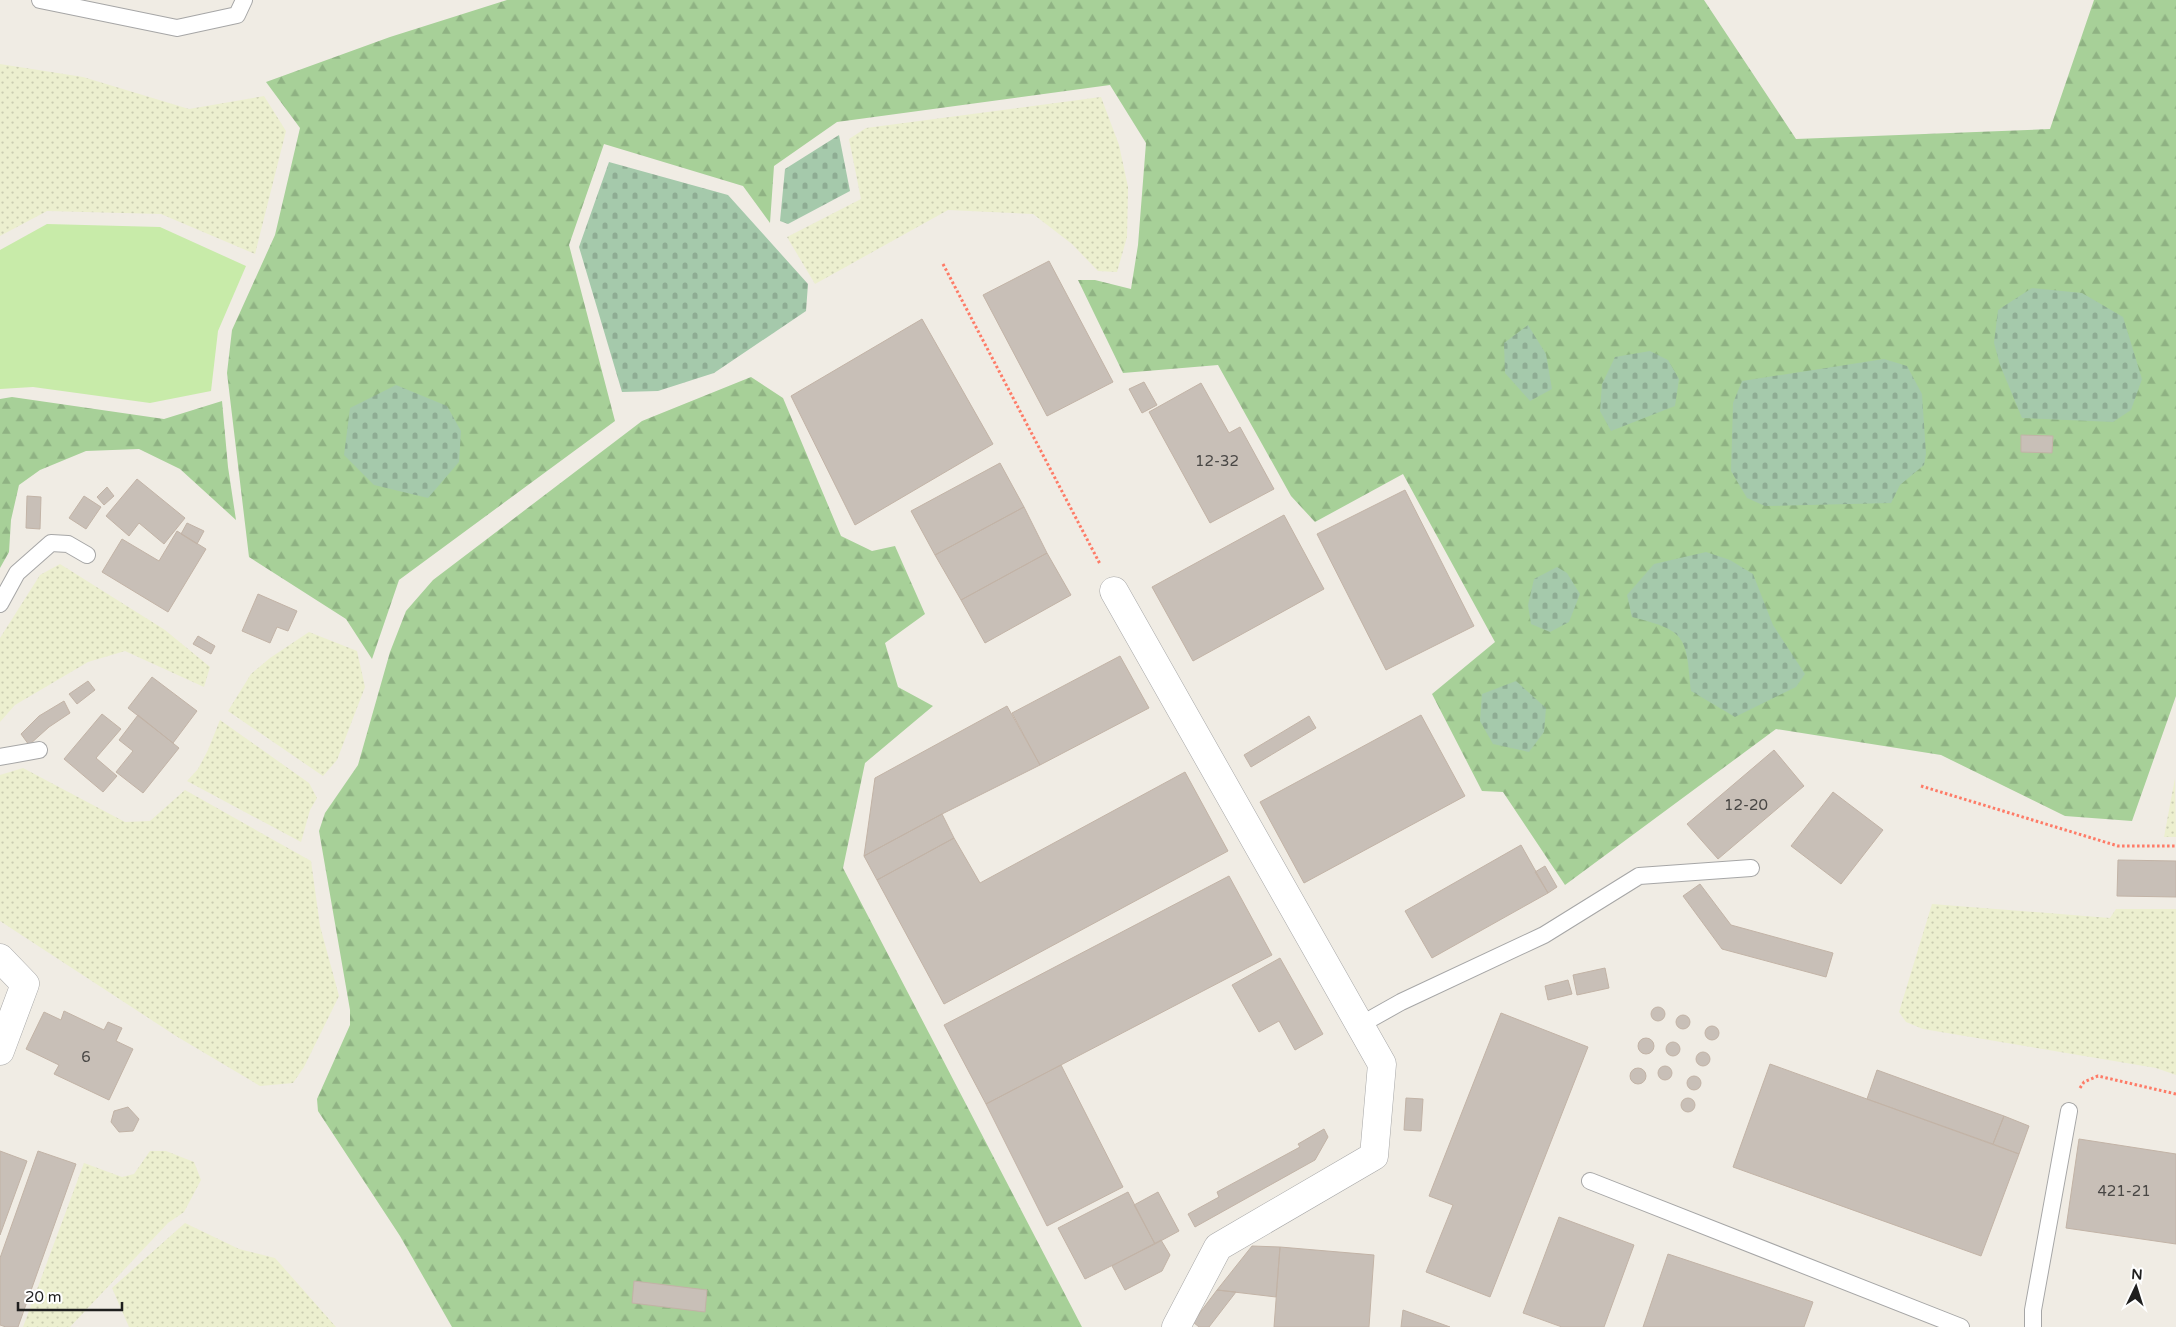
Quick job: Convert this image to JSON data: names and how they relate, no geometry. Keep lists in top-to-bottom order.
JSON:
{
  "house_numbers": [
    "12-32",
    "12-20",
    "6",
    "421-21"
  ],
  "scale_bar": "20 m",
  "north": "top"
}
